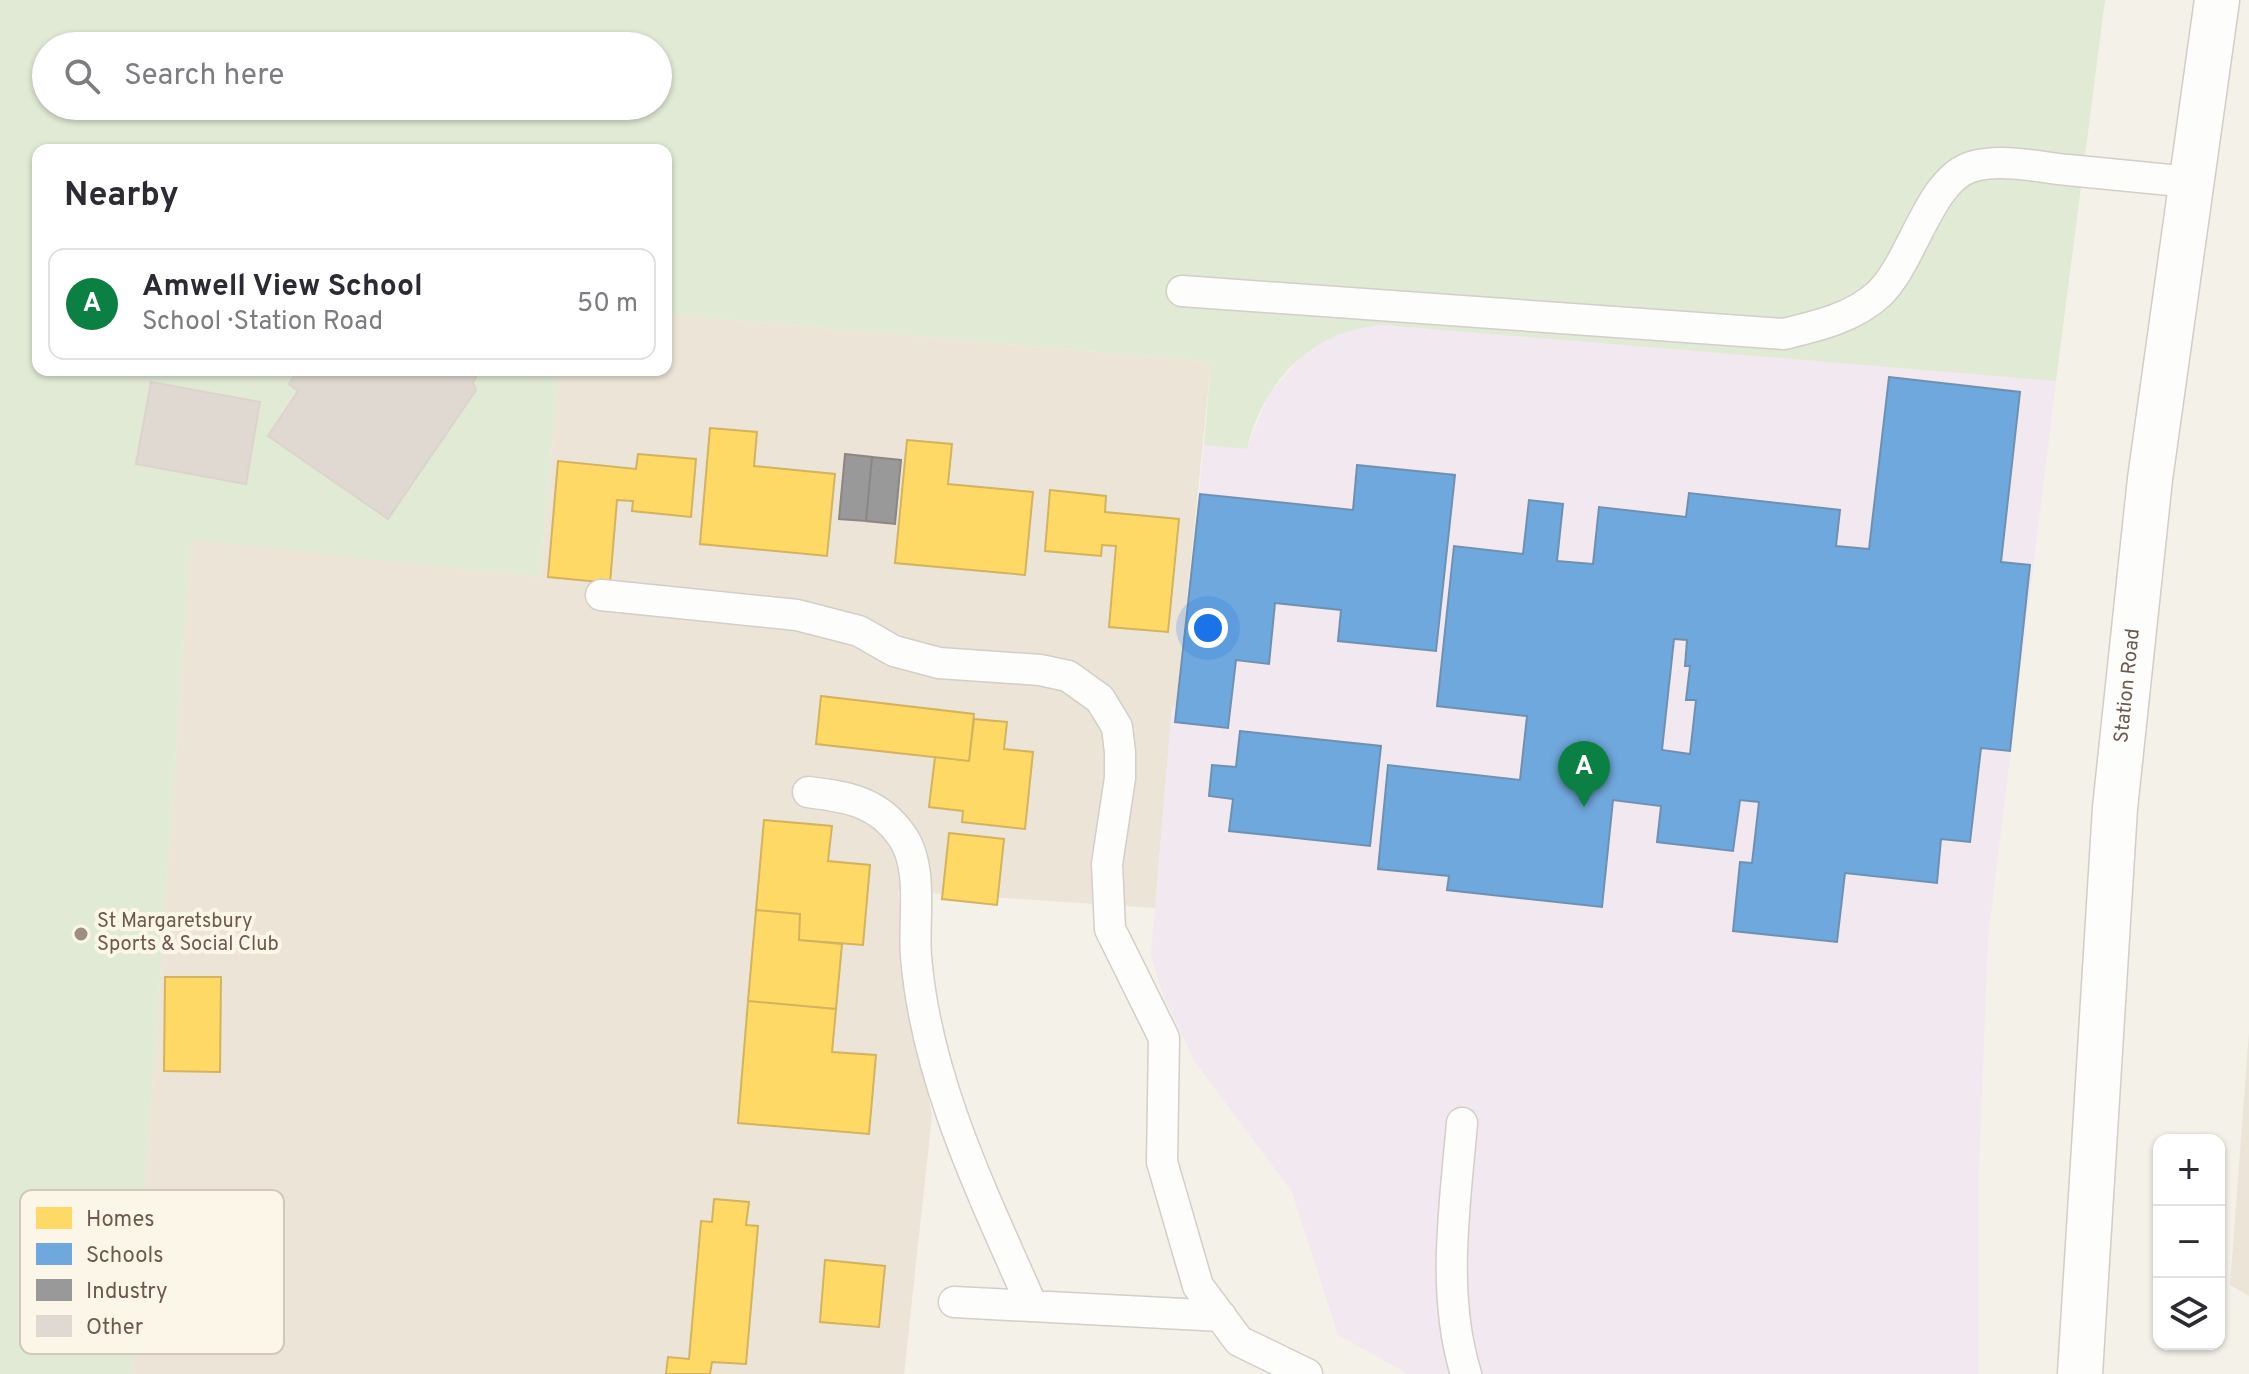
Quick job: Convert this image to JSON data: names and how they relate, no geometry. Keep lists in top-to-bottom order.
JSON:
{
  "streets": {
    "main road": ["Station Road"]
  },
  "places": ["St Margaretsbury Sports & Social Club"],
  "legend": [
    "Homes",
    "Schools",
    "Industry",
    "Other"
  ],
  "page": {
    "search": "Search here",
    "heading": "Nearby",
    "list": [
      {
        "mark": "A",
        "name": "Amwell View School",
        "note": "School · Station Road",
        "value": "50 m"
      }
    ],
    "pins": "A",
    "map_buttons": ["+", "−"]
  }
}
